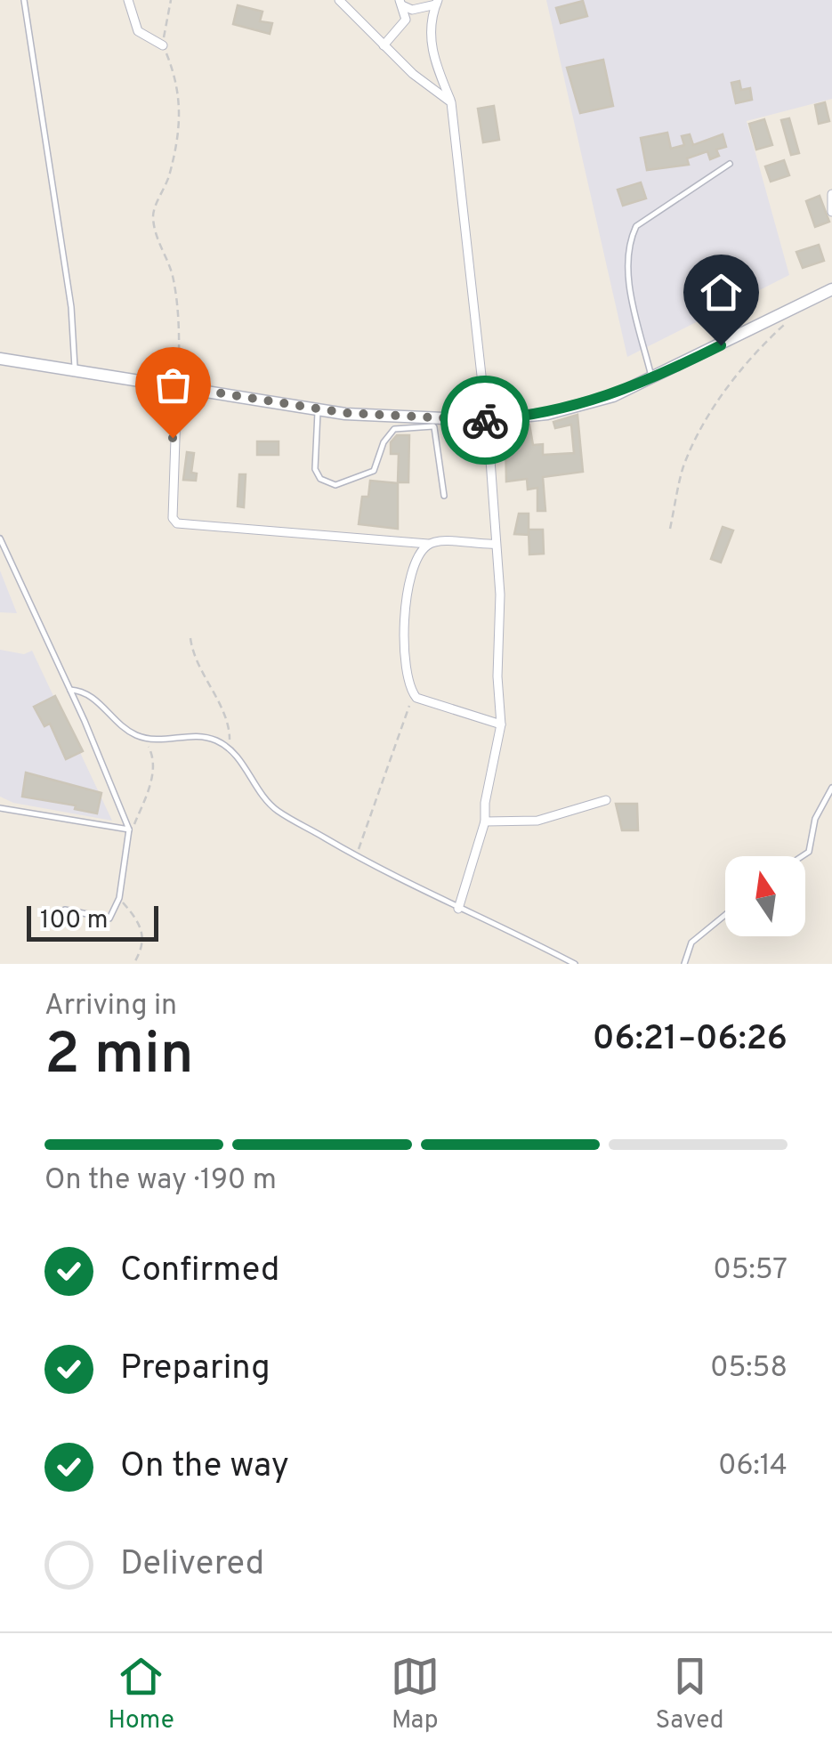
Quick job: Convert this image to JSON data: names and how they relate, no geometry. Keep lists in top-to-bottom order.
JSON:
{
  "scale_bar": "100 m",
  "north": "top",
  "page": {
    "scale": "100 m",
    "heading": ["2 min", "Arriving in", "06:21–06:26"],
    "bar": "On the way · 190 m",
    "list": [
      ["Confirmed", "05:57"],
      ["Preparing", "05:58"],
      ["On the way", "06:14"],
      "Delivered"
    ],
    "tabs": ["Home", "Map", "Saved"]
  }
}
